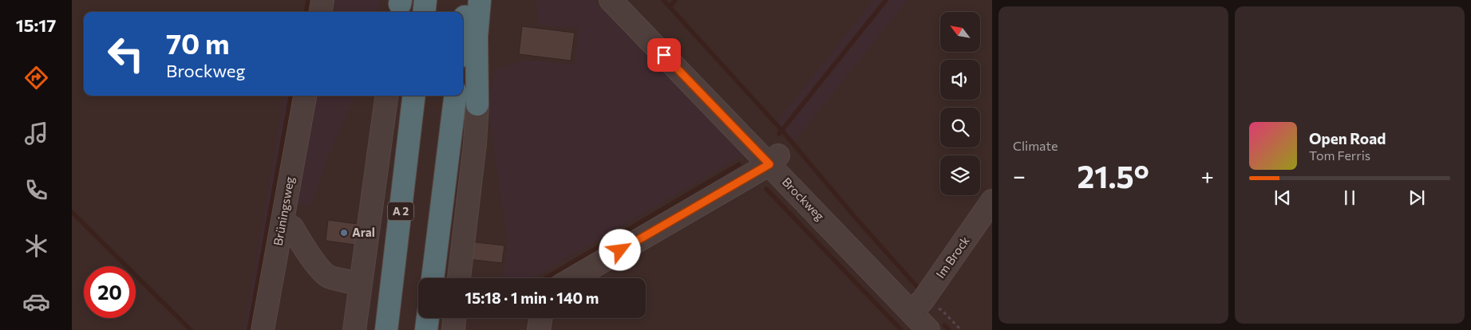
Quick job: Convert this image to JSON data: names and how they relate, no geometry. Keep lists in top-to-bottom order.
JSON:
{
  "streets": {
    "highway": ["A 2"],
    "street": ["Brockweg", "Brüningsweg", "Im Brock"]
  },
  "crossings": [
    ["Brockweg", "Im Brock"]
  ],
  "places": ["Aral"],
  "north": "top left",
  "page": {
    "tabs": "15:17",
    "tile": "Climate",
    "turn": ["70 m", "Brockweg"],
    "song": ["Open Road", "Tom Ferris"],
    "heat": ["−", "21.5°", "+"],
    "limit": "20",
    "trip": "15:18 · 1 min · 140 m"
  }
}
